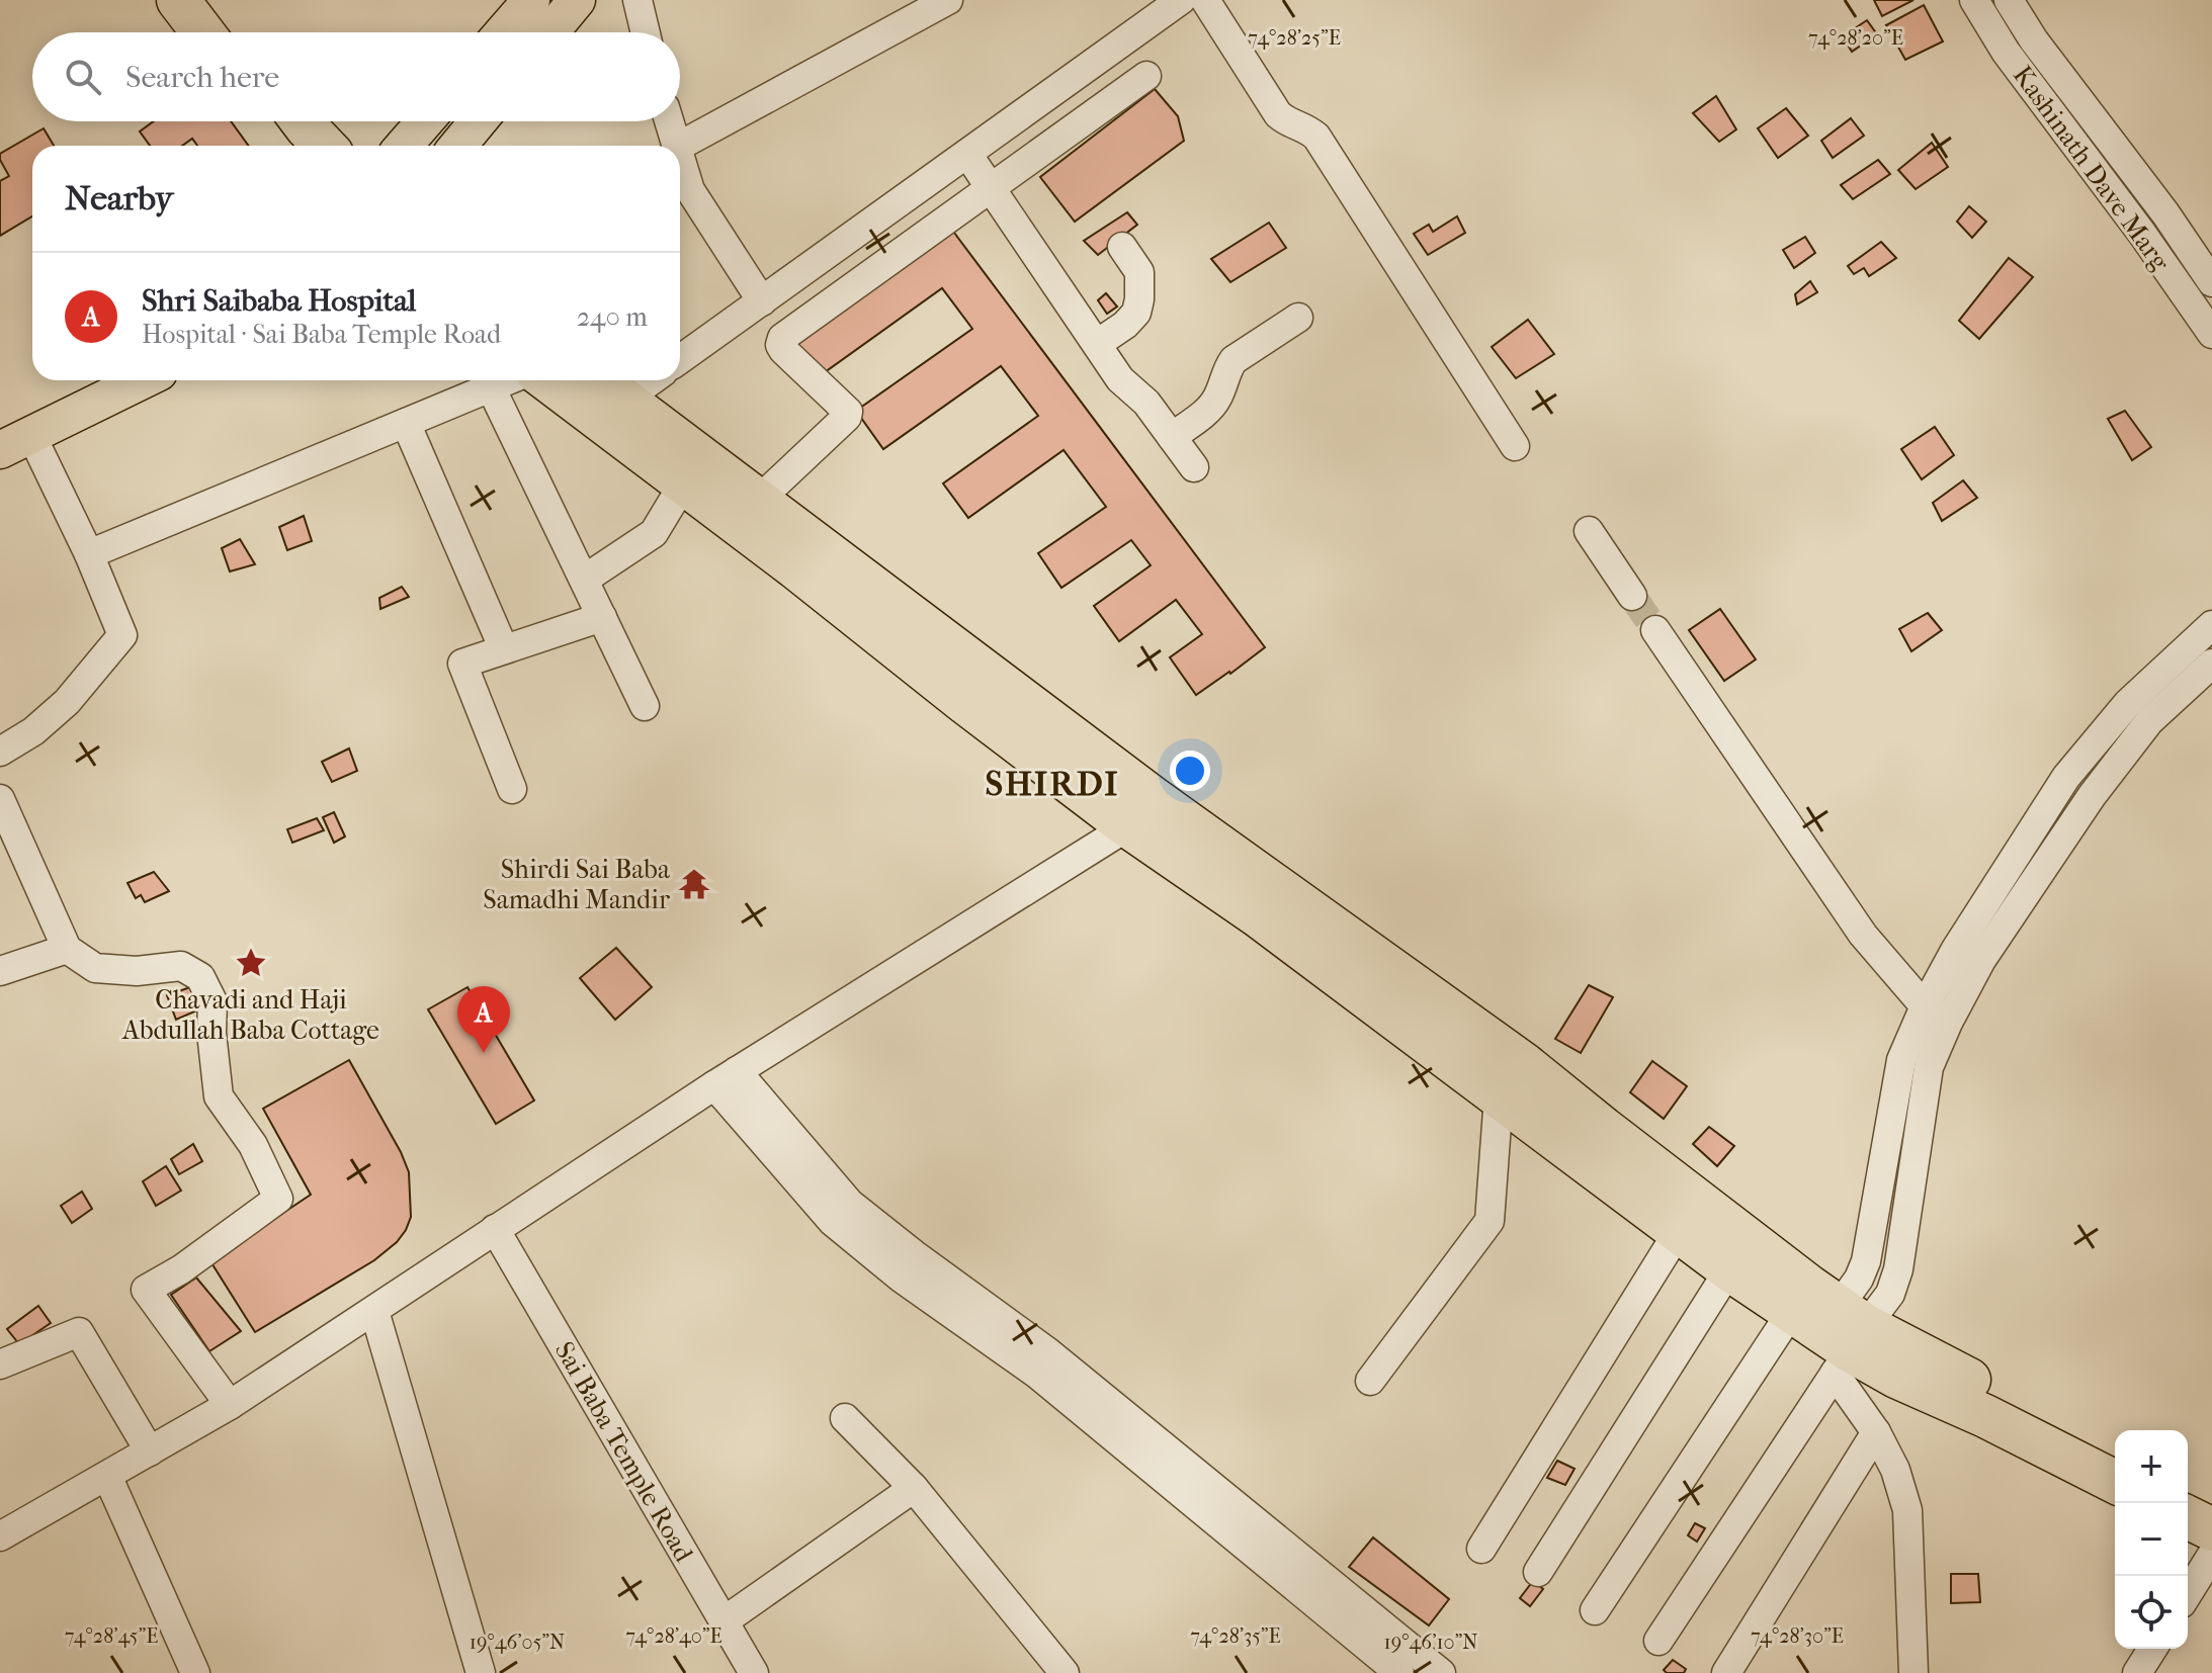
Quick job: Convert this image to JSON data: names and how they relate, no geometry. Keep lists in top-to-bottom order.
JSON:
{
  "streets": {
    "street": ["Kashinath Dave Marg", "Sai Baba Temple Road"]
  },
  "districts": ["SHIRDI"],
  "places": {
    "temple": ["Shirdi Sai Baba Samadhi Mandir"],
    "place": ["Chavadi and Haji Abdullah Baba Cottage"]
  },
  "page": {
    "search": "Search here",
    "heading": "Nearby",
    "list": [
      {
        "mark": "A",
        "name": "Shri Saibaba Hospital",
        "note": "Hospital · Sai Baba Temple Road",
        "value": "240 m"
      }
    ],
    "pins": "A",
    "map_buttons": ["+", "−"]
  },
  "coordinates": [
    "74°28'25\"E",
    "74°28'20\"E",
    "74°28'45\"E",
    "74°28'40\"E",
    "74°28'35\"E",
    "74°28'30\"E",
    "19°46'05\"N",
    "19°46'10\"N"
  ]
}
